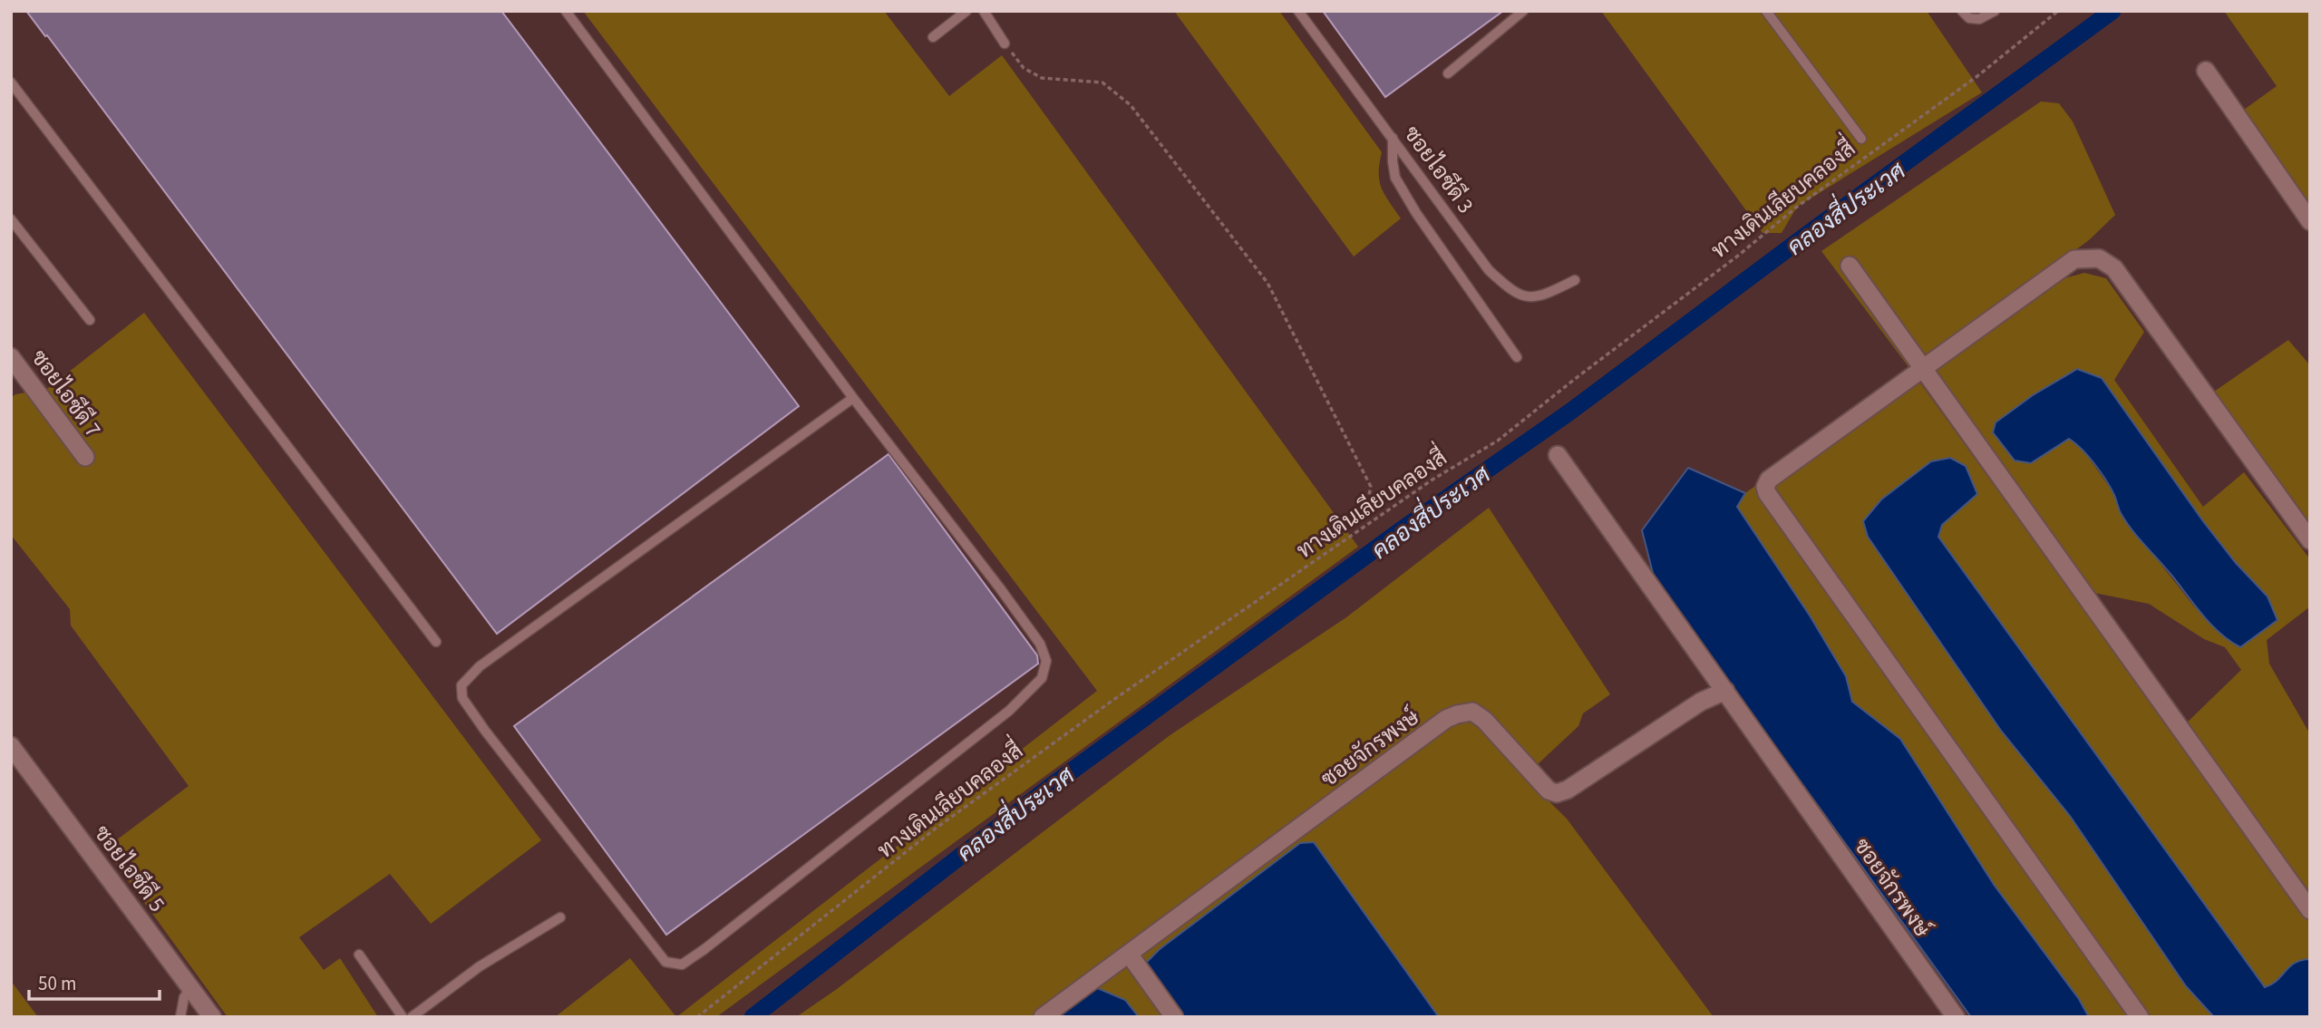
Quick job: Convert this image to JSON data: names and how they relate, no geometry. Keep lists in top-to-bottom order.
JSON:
{
  "streets": {
    "street": ["ซอยไอซีดี 7", "ซอยจักรพงษ์", "ซอยไอซีดี 5"],
    "lane": ["ซอยไอซีดี 3"],
    "path": ["ทางเดินเลียบคลองสี่"]
  },
  "water": ["คลองสี่ประเวศ"],
  "scale_bar": "50 m"
}
